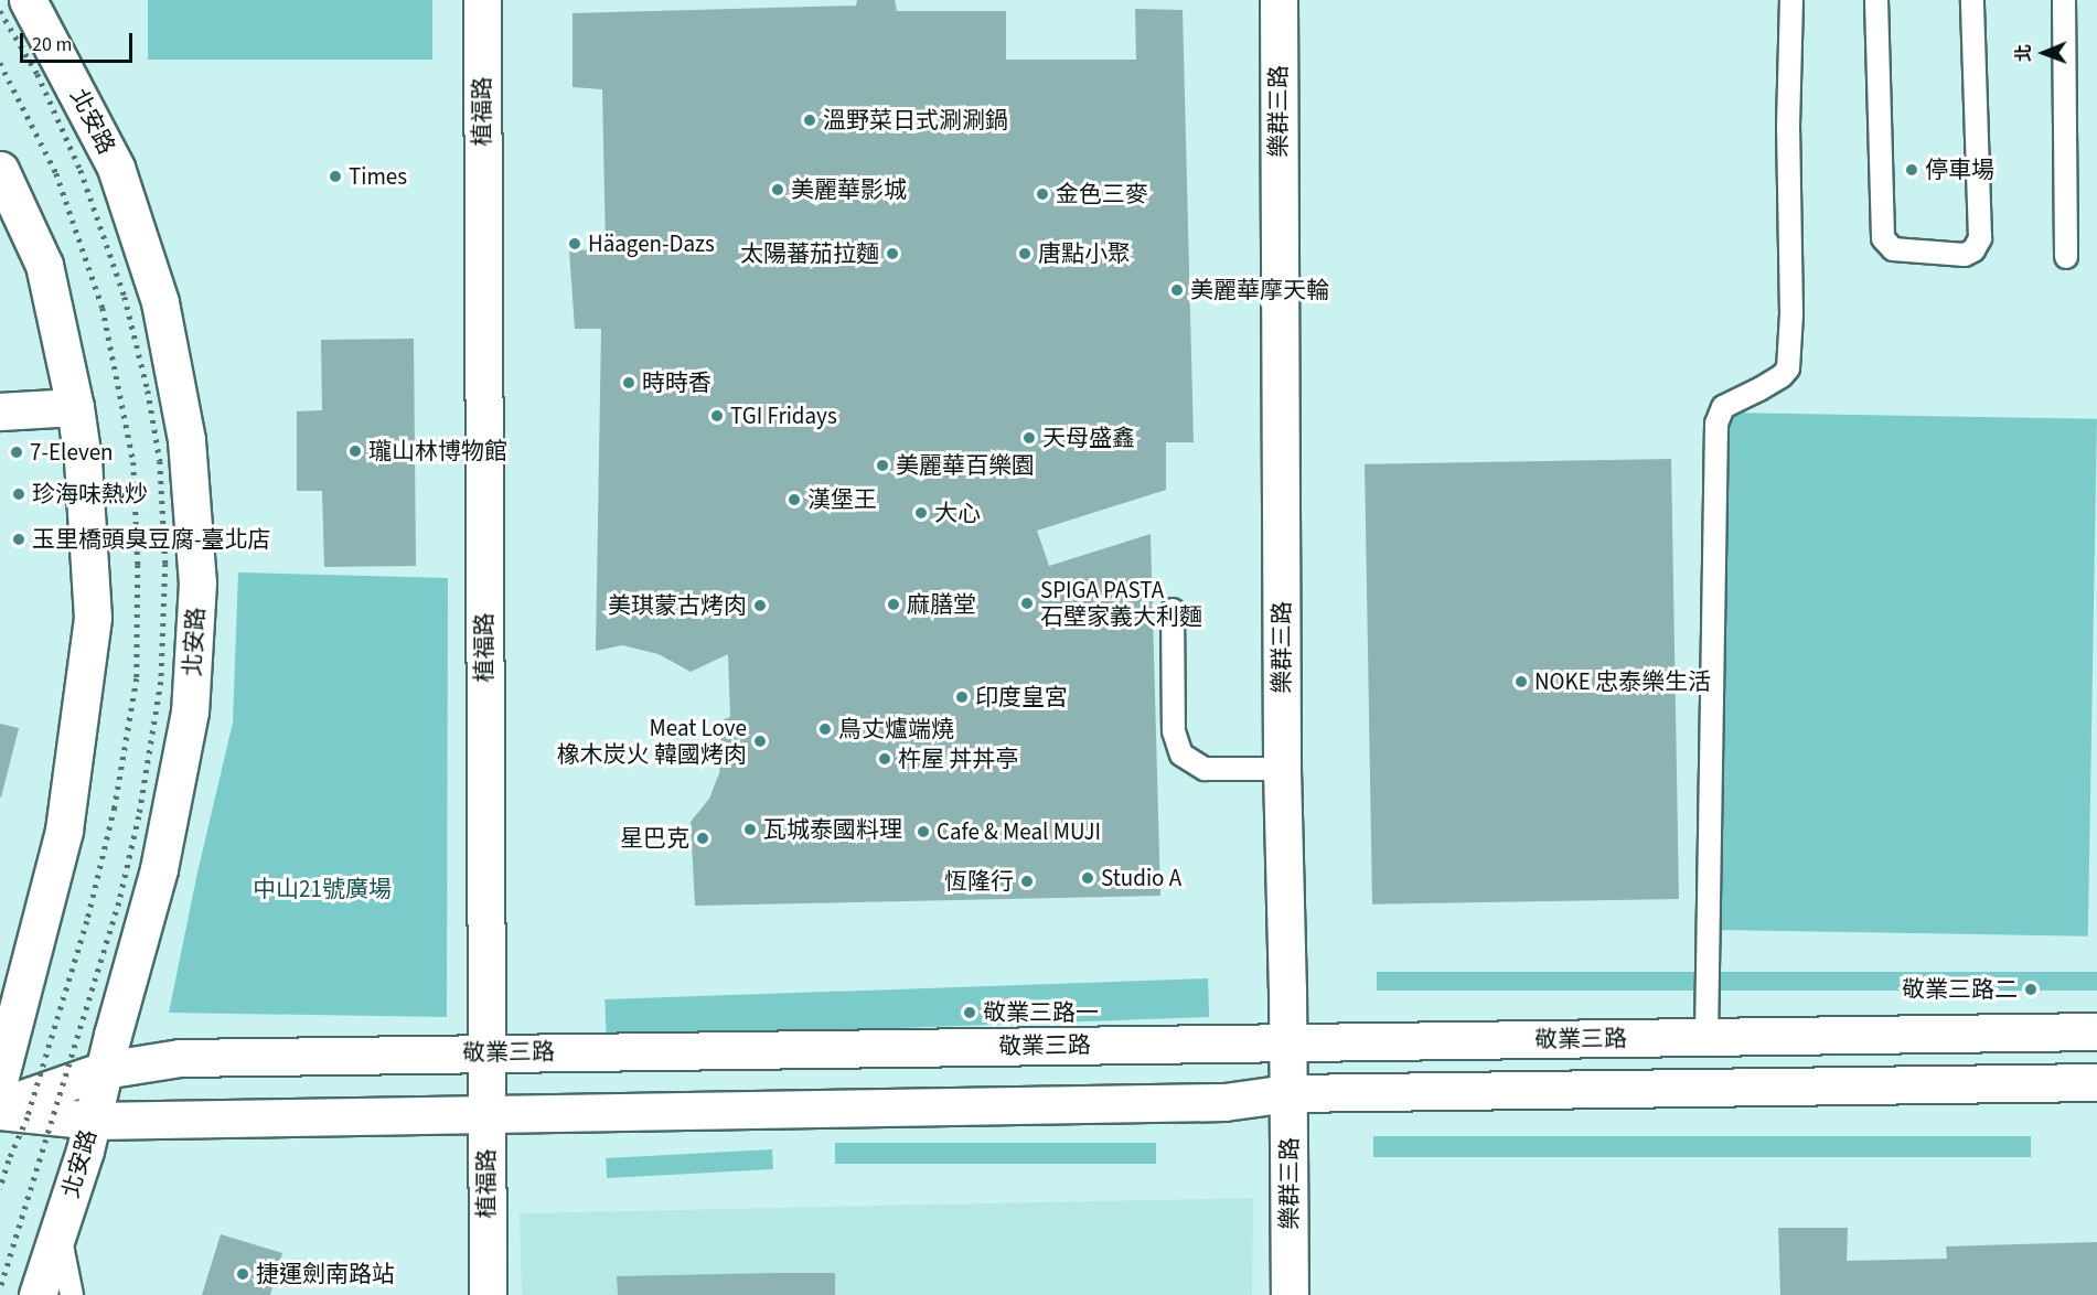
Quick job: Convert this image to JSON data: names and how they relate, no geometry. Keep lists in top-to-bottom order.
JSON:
{
  "streets": {
    "street": [
      "植福路",
      "樂群三路",
      "北安路",
      "敬業三路"
    ]
  },
  "crossings": [
    ["植福路", "敬業三路"],
    ["樂群三路", "敬業三路"],
    ["北安路", "敬業三路"]
  ],
  "parks": ["中山21號廣場"],
  "places": [
    "溫野菜日式涮涮鍋",
    "停車場",
    "Times",
    "美麗華影城",
    "金色三麥",
    "Häagen-Dazs",
    "太陽蕃茄拉麵",
    "唐點小聚",
    "美麗華摩天輪",
    "時時香",
    "TGI Fridays",
    "天母盛鑫",
    "瓏山林博物館",
    "7-Eleven",
    "美麗華百樂園",
    "珍海味熱炒",
    "漢堡王",
    "大心",
    "玉里橋頭臭豆腐-臺北店",
    "SPIGA PASTA 石壁家義大利麵",
    "麻膳堂",
    "美琪蒙古烤肉",
    "NOKE 忠泰樂生活",
    "印度皇宮",
    "鳥丈爐端燒",
    "Meat Love 橡木炭火 韓國烤肉",
    "杵屋 丼丼亭",
    "瓦城泰國料理",
    "Cafe & Meal MUJI",
    "星巴克",
    "Studio A",
    "恆隆行",
    "敬業三路二",
    "敬業三路一",
    "捷運劍南路站"
  ],
  "scale_bar": "20 m",
  "north": "left"
}
